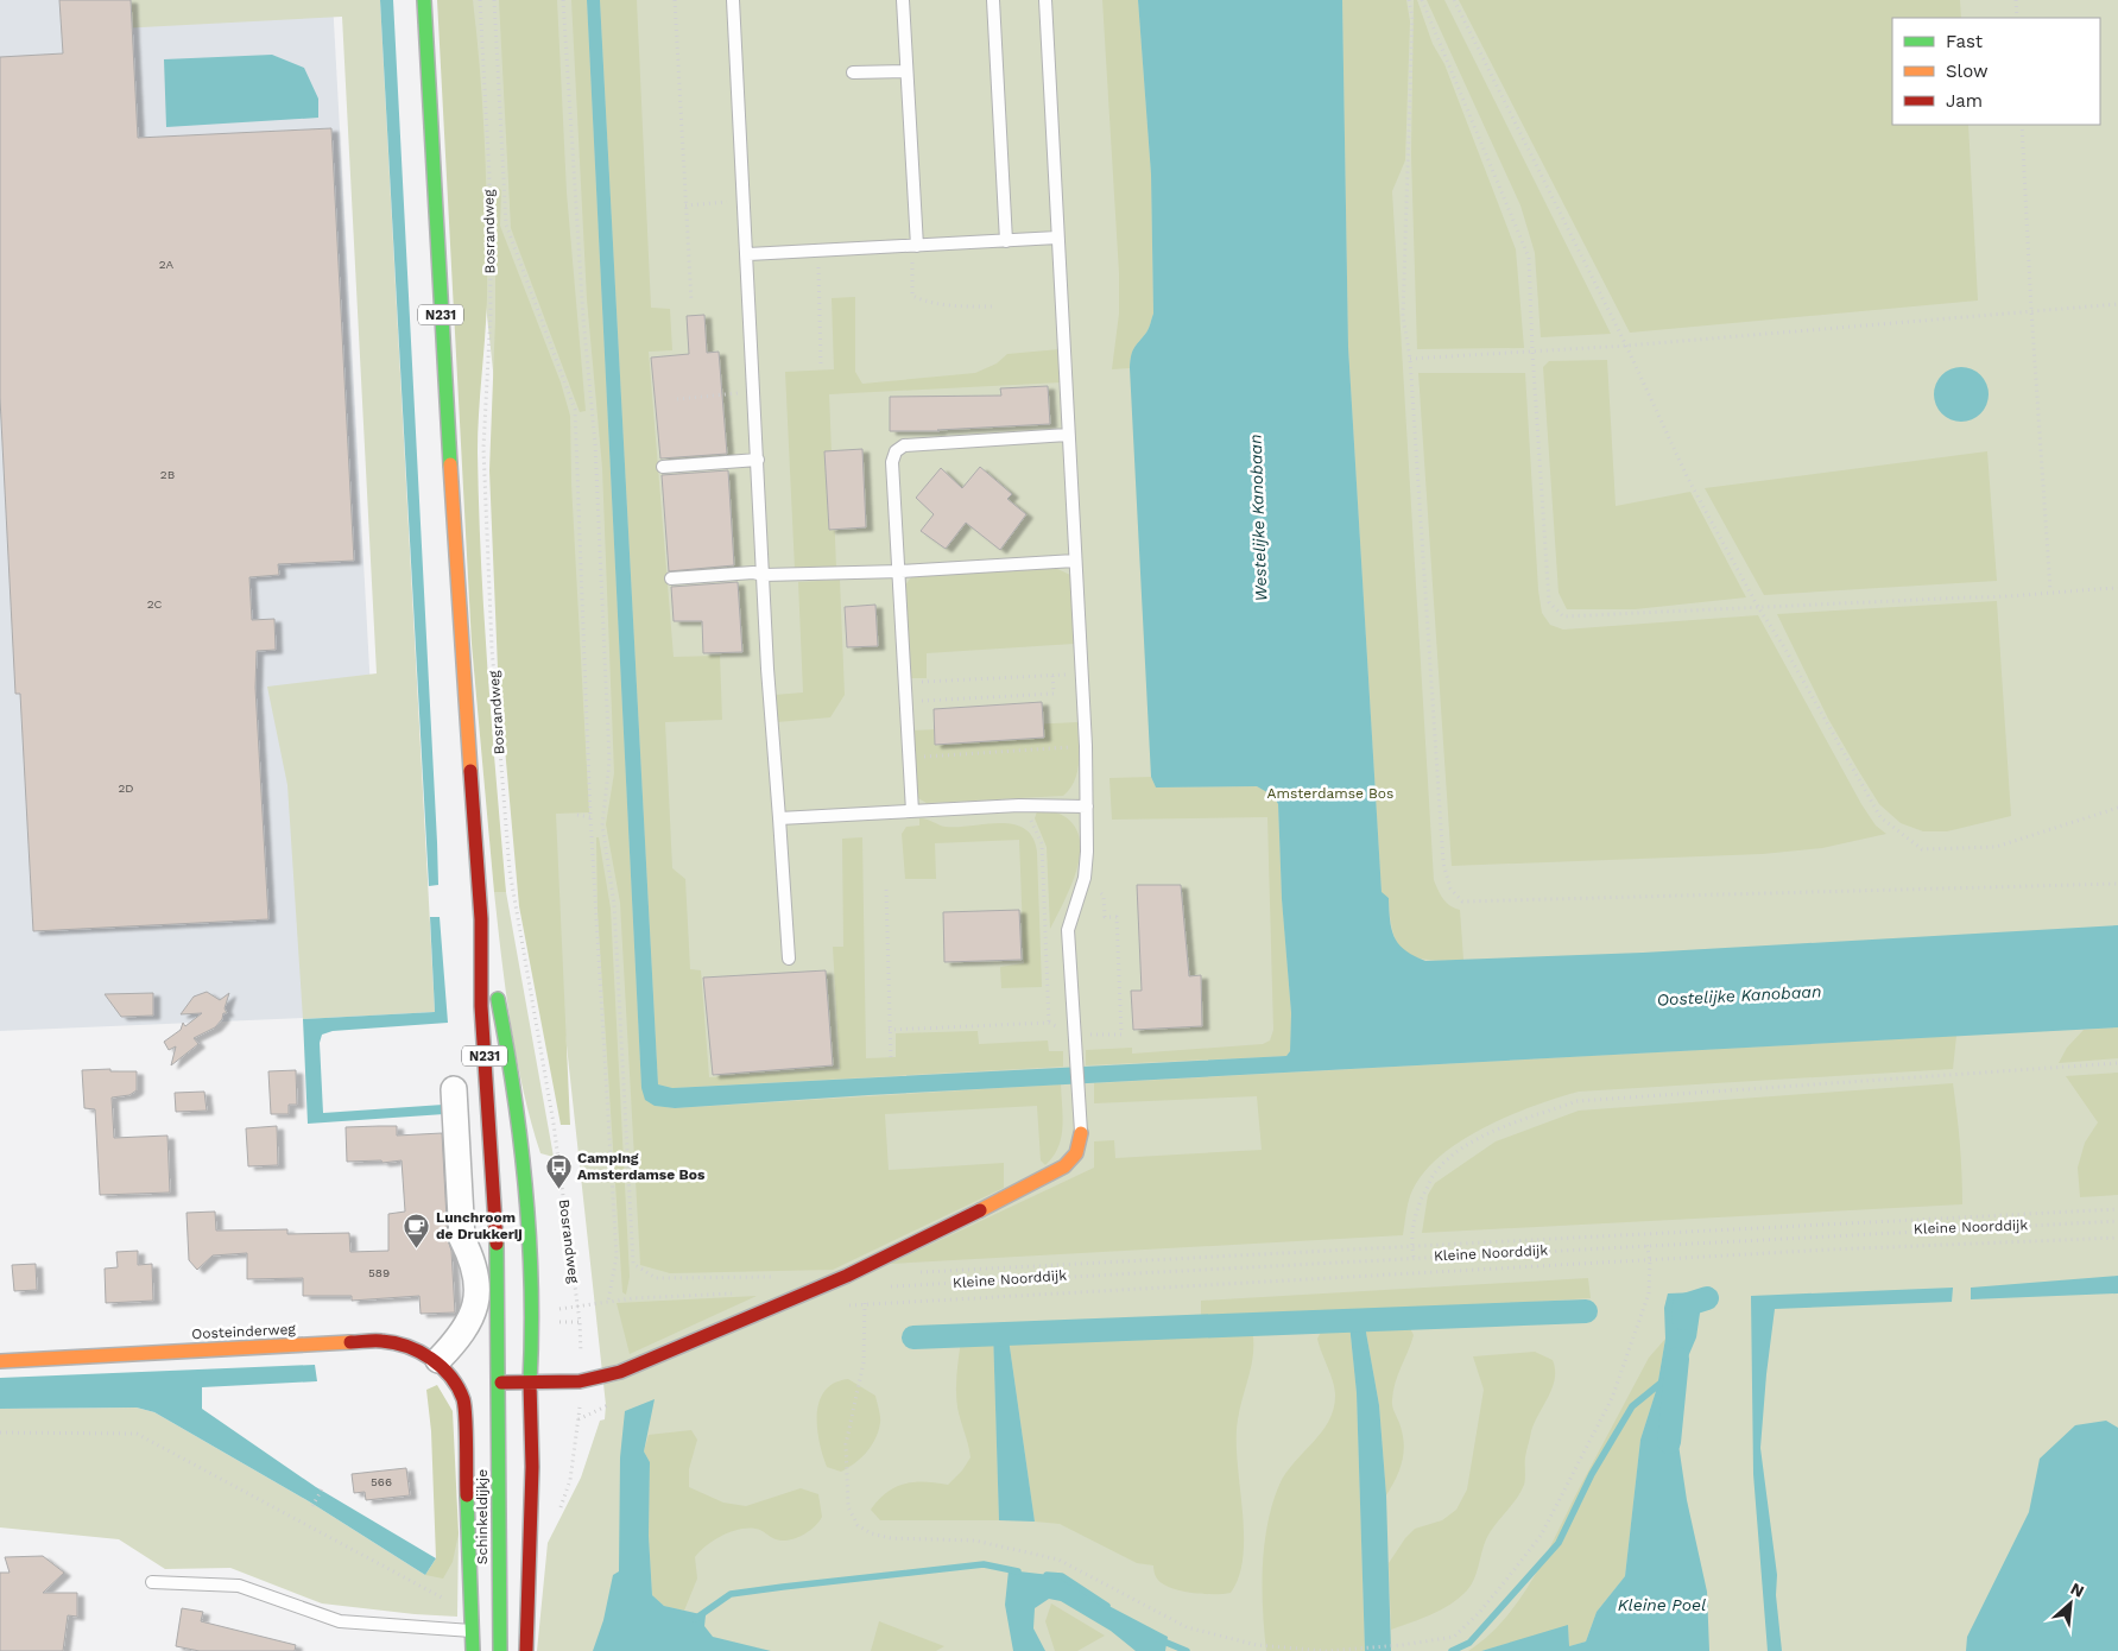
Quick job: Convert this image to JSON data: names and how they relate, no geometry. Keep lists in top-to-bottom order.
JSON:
{
  "streets": {
    "main road": [
      "Bosrandweg",
      "N231",
      "Oosteinderweg",
      "Schinkeldijkje"
    ],
    "path": ["Kleine Noorddijk"]
  },
  "crossings": [
    ["Bosrandweg", "N231"],
    ["Bosrandweg", "Schinkeldijkje"],
    ["Oosteinderweg", "Schinkeldijkje"]
  ],
  "water": ["Westelijke Kanobaan", "Oostelijke Kanobaan", "Kleine Poel"],
  "parks": ["Amsterdamse Bos"],
  "places": {
    "bus stop": ["Camping Amsterdamse Bos"],
    "cafe": ["Lunchroom de Drukkerij"]
  },
  "house_numbers": [
    "2A",
    "2B",
    "2C",
    "2D",
    "589",
    "566"
  ],
  "legend": ["Fast", "Slow", "Jam"],
  "north": "top right"
}
